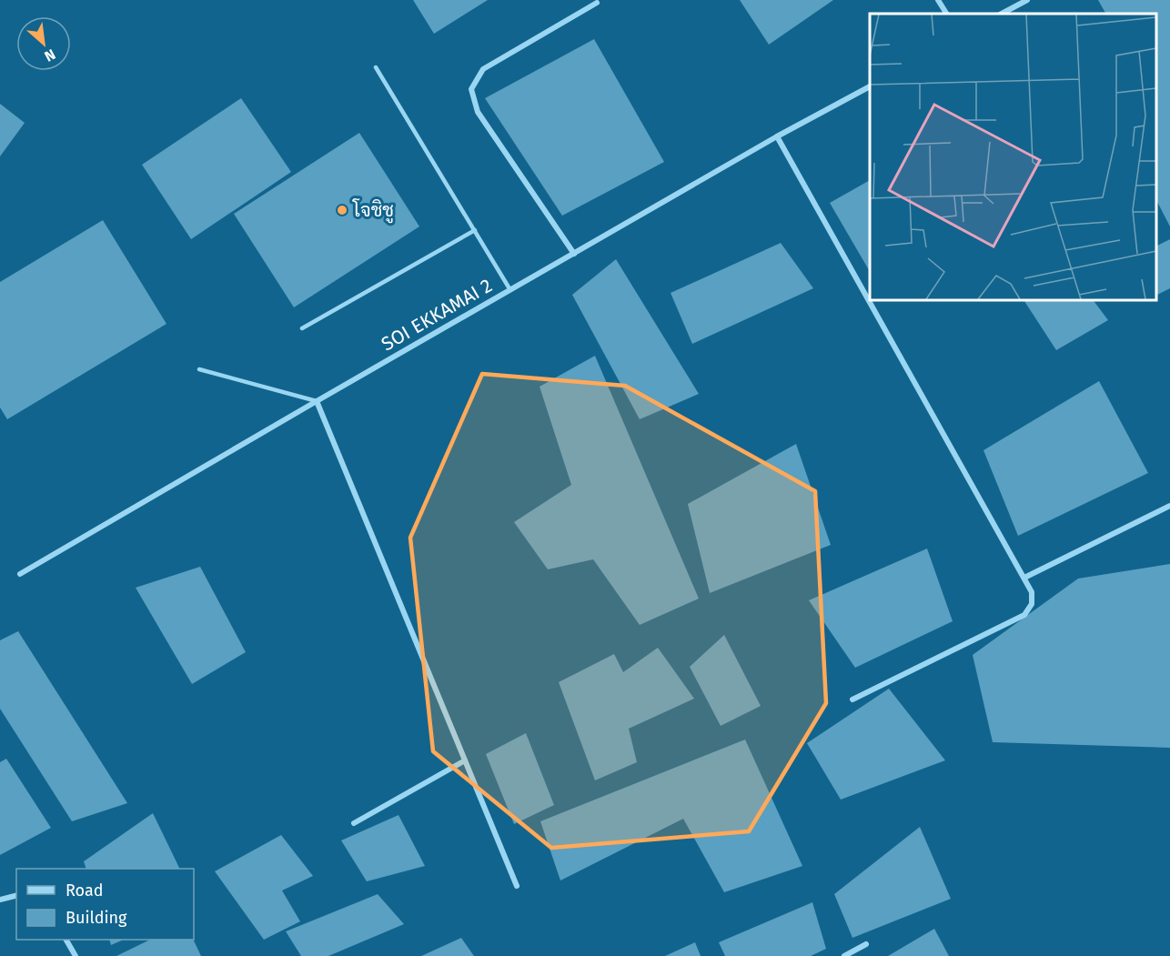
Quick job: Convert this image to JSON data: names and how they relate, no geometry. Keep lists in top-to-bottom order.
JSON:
{
  "streets": {
    "street": ["SOI EKKAMAI 2"]
  },
  "places": ["โจชิชู"],
  "legend": ["Road", "Building"],
  "north": "bottom right"
}
